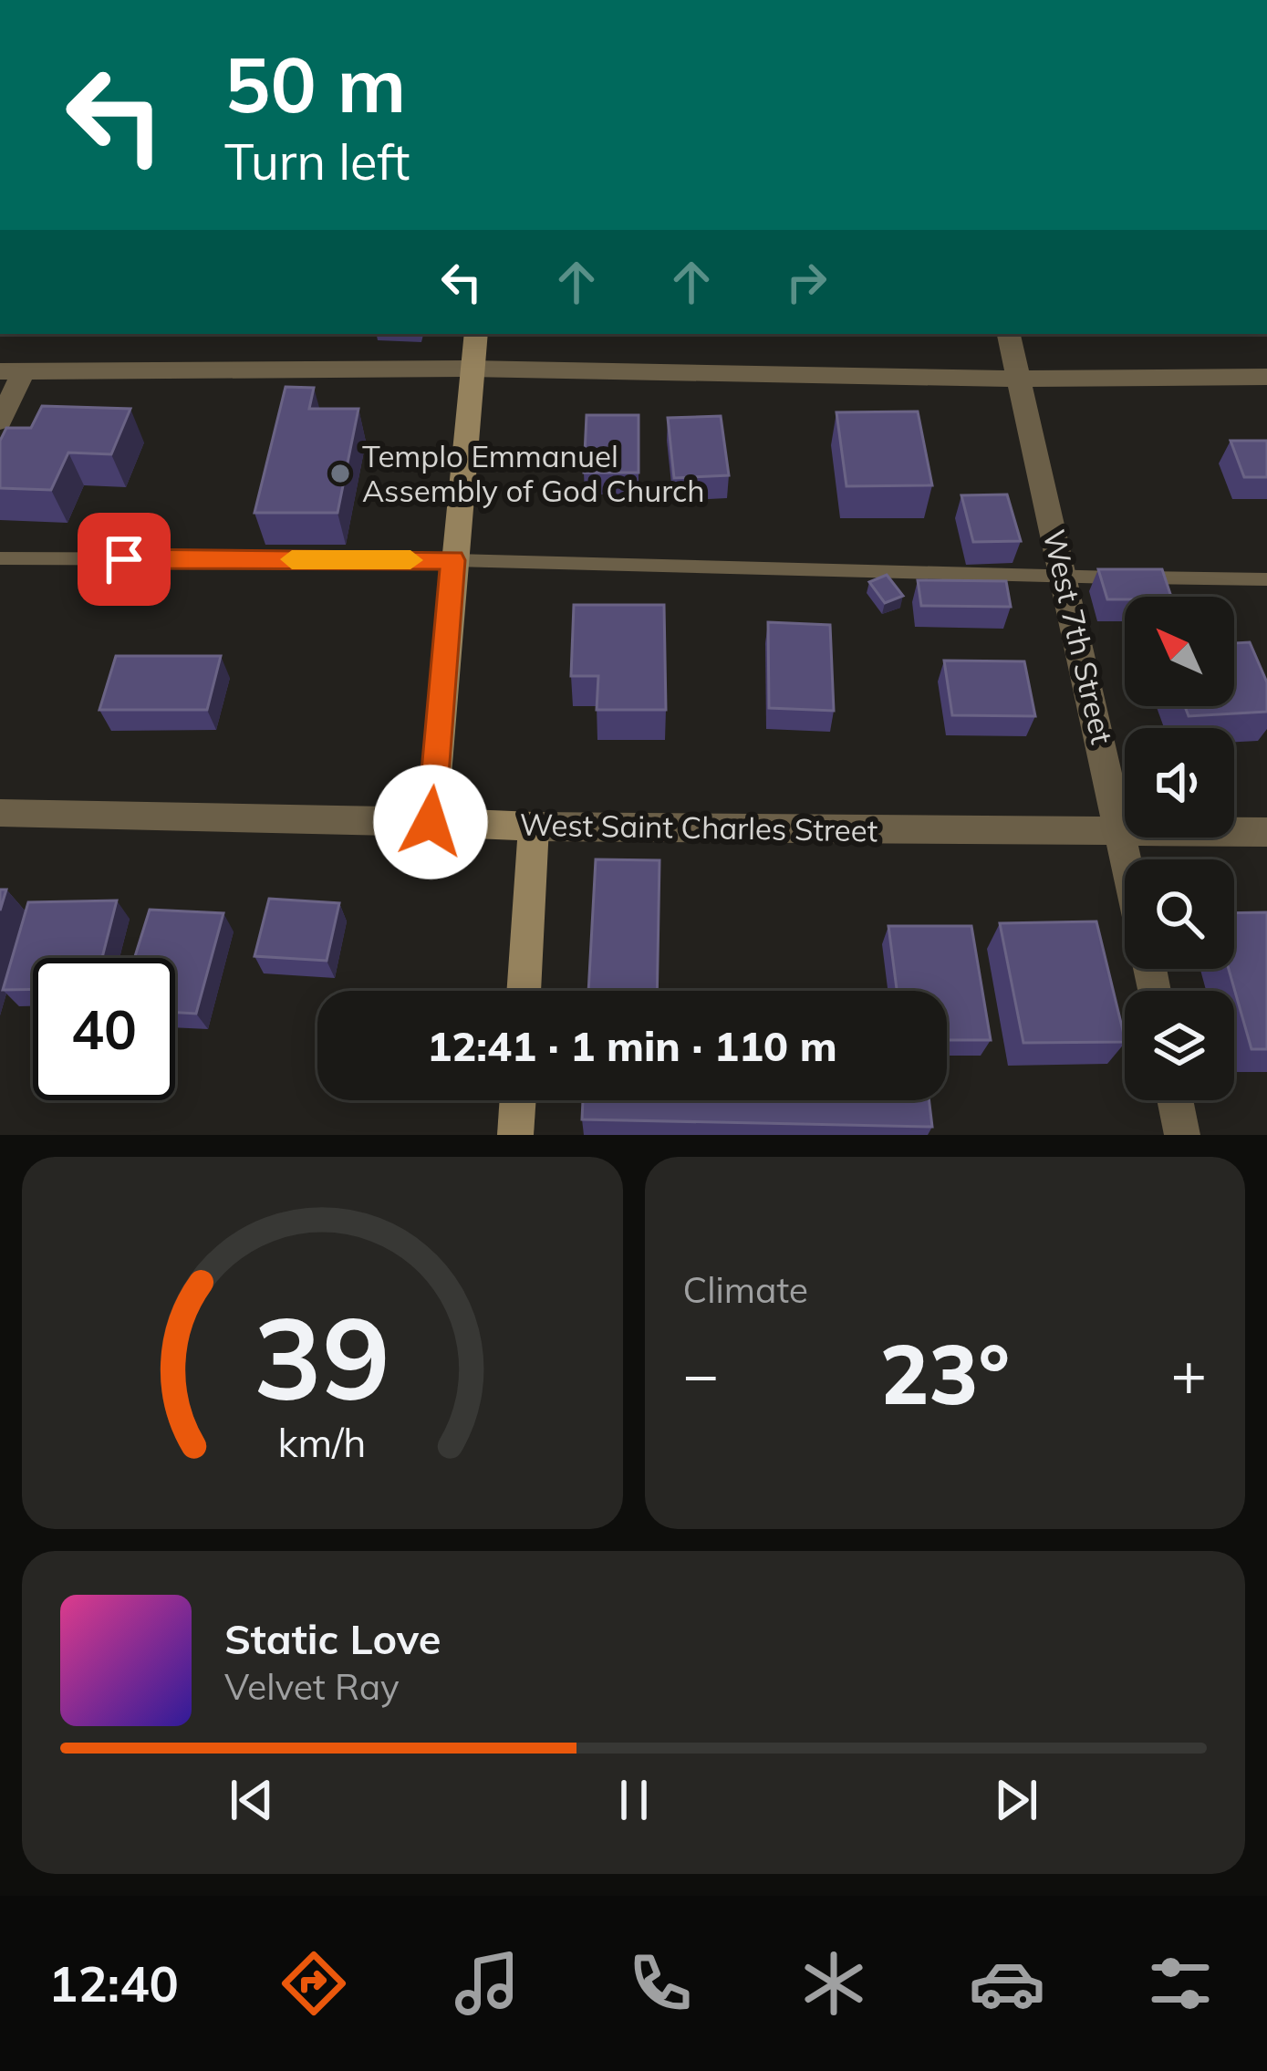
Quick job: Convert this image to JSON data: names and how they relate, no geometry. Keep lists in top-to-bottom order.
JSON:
{
  "streets": {
    "street": ["West 7th Street", "West Saint Charles Street"]
  },
  "crossings": [
    ["West 7th Street", "West Saint Charles Street"]
  ],
  "places": ["Templo Emmanuel Assembly of God Church"],
  "north": "top left",
  "page": {
    "turn": ["50 m", "Turn left"],
    "limit": "40",
    "trip": "12:41 · 1 min · 110 m",
    "tile": "Climate",
    "heat": ["−", "23°", "+"],
    "song": ["Static Love", "Velvet Ray"],
    "tabs": "12:40",
    "gauge": ["39", "km/h"]
  }
}
